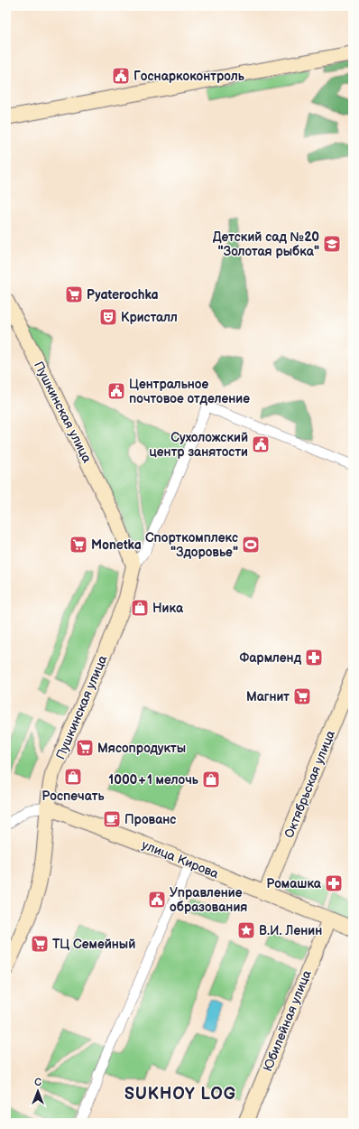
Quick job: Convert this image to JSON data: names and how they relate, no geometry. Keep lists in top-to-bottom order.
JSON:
{
  "streets": {
    "street": [
      "Пушкинская улица",
      "Октябрьская улица",
      "улица Кирова",
      "Юбилейная улица"
    ]
  },
  "crossings": [
    ["Пушкинская улица", "улица Кирова"],
    ["Октябрьская улица", "улица Кирова"],
    ["улица Кирова", "Юбилейная улица"]
  ],
  "districts": ["SUKHOY LOG"],
  "places": {
    "public building": [
      "Госнаркоконтроль",
      "Центральное почтовое отделение",
      "Сухоложский центр занятости",
      "Управление образования"
    ],
    "school or university": ["Детский сад №20 \"Золотая рыбка\""],
    "supermarket": [
      "Pyaterochka",
      "Monetka",
      "Магнит",
      "Мясопродукты",
      "ТЦ Семейный"
    ],
    "theatre": ["Кристалл"],
    "sports": ["Спорткомплекс \"Здоровье\""],
    "shop": ["Ника", "Роспечать", "1000+1 мелочь"],
    "pharmacy": ["Фармленд", "Ромашка"],
    "cafe": ["Прованс"],
    "place": ["В.И. Ленин"]
  },
  "north": "top"
}
